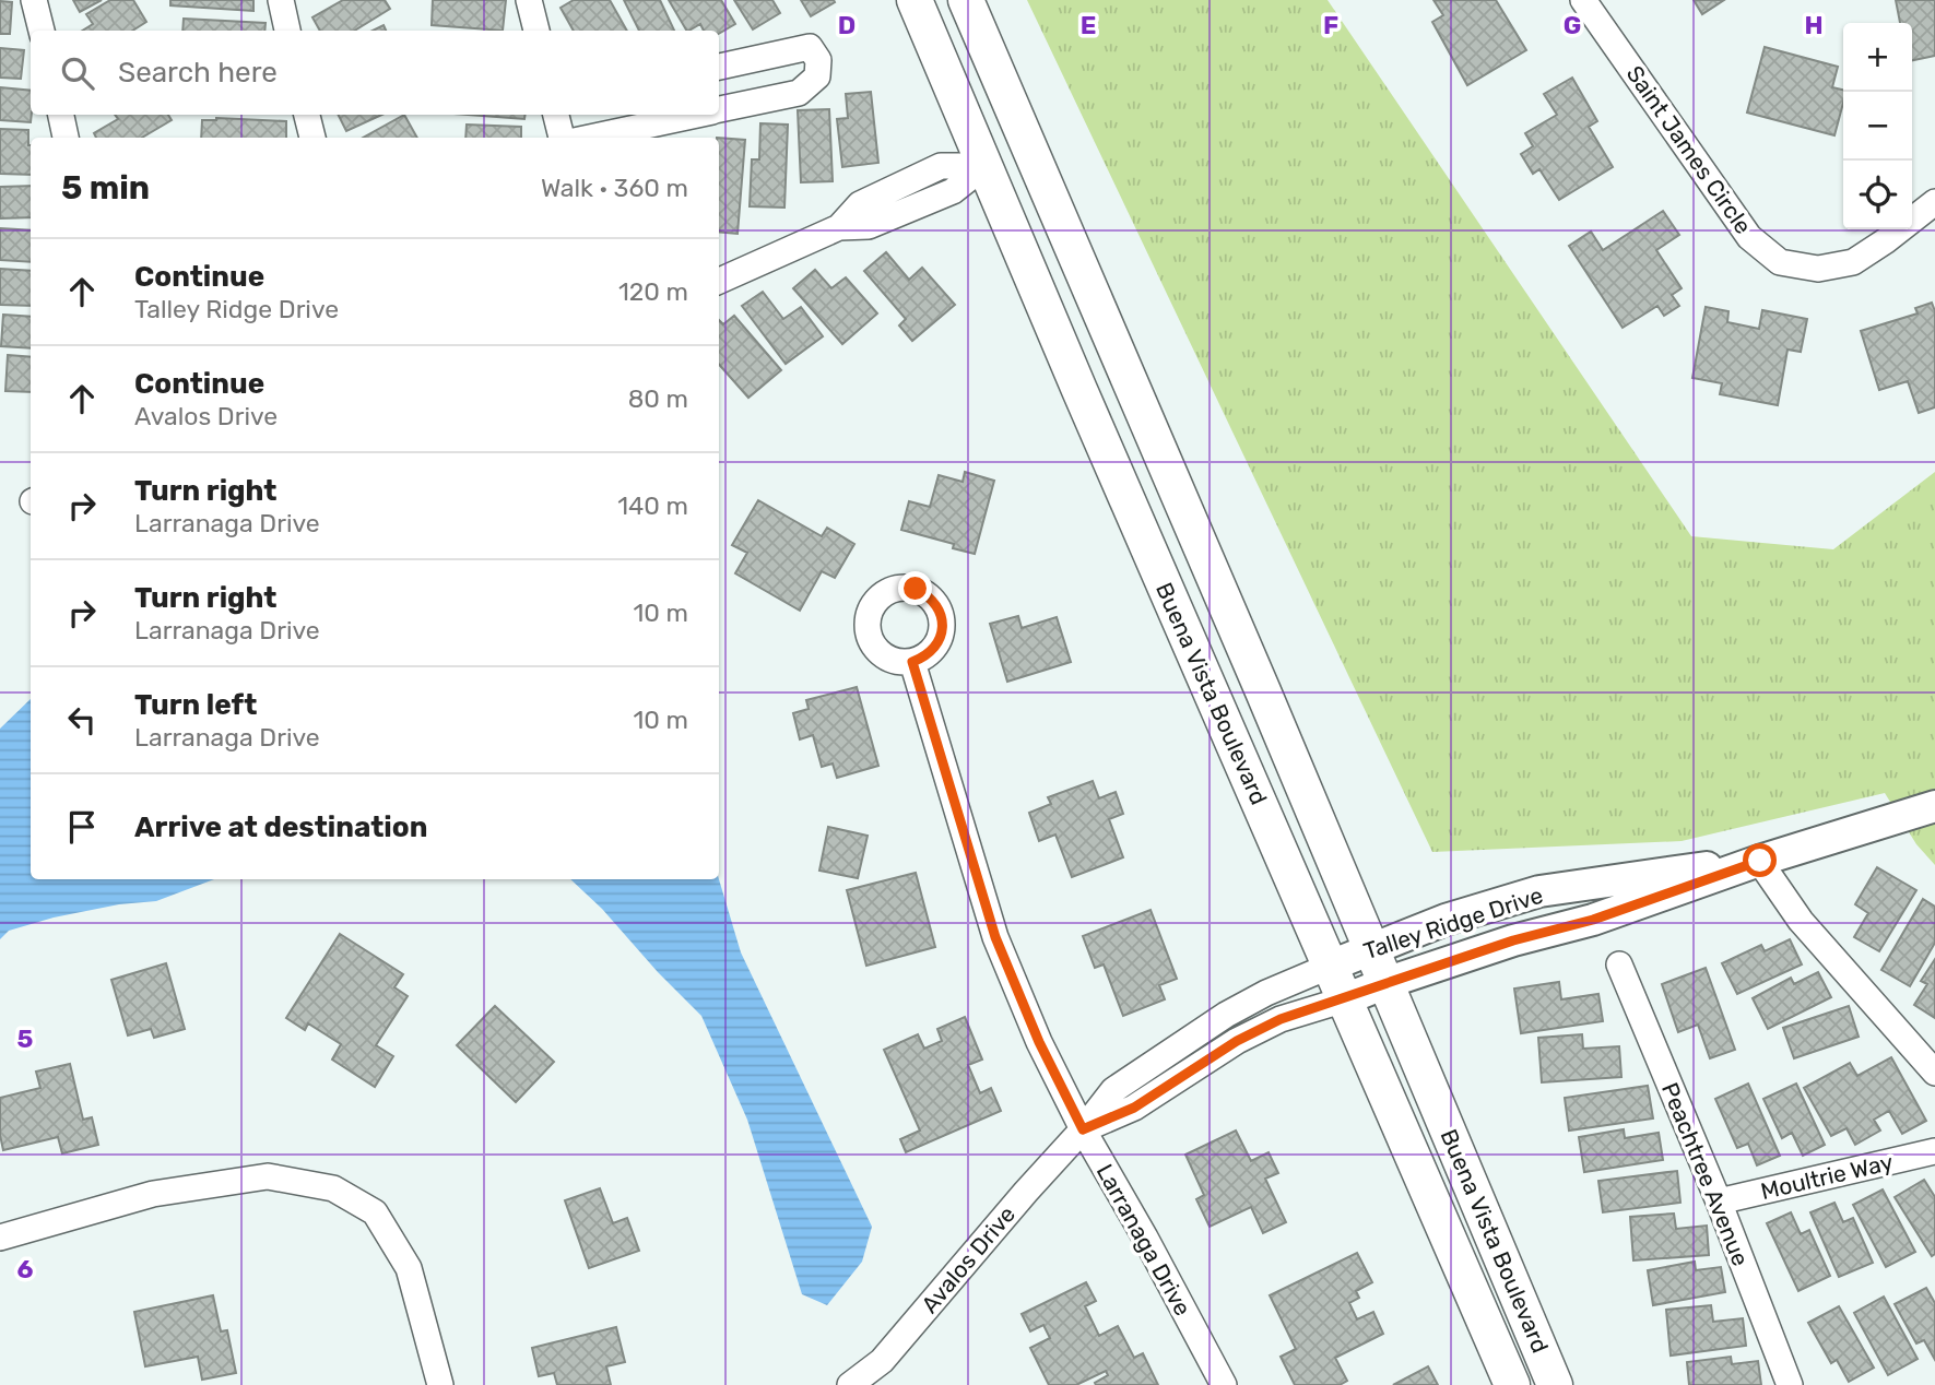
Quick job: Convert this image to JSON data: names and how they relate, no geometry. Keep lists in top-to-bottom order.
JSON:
{
  "streets": {
    "main road": ["Buena Vista Boulevard"],
    "street": [
      "Saint James Circle",
      "Talley Ridge Drive",
      "Peachtree Avenue",
      "Moultrie Way",
      "Larranaga Drive",
      "Avalos Drive"
    ]
  },
  "crossings": [
    ["Buena Vista Boulevard", "Talley Ridge Drive"],
    ["Buena Vista Boulevard", "Avalos Drive"],
    ["Talley Ridge Drive", "Avalos Drive"],
    ["Peachtree Avenue", "Moultrie Way"],
    ["Larranaga Drive", "Avalos Drive"]
  ],
  "page": {
    "map_buttons": ["+", "−"],
    "search": "Search here",
    "heading": ["5 min", "Walk · 360 m"],
    "list": [
      ["Continue", "Talley Ridge Drive", "120 m"],
      ["Continue", "Avalos Drive", "80 m"],
      ["Turn right", "Larranaga Drive", "140 m"],
      ["Turn right", "Larranaga Drive", "10 m"],
      ["Turn left", "Larranaga Drive", "10 m"],
      "Arrive at destination"
    ]
  },
  "grid": {
    "columns": [
      "D",
      "E",
      "F",
      "G",
      "H"
    ],
    "rows": ["5", "6"]
  }
}
